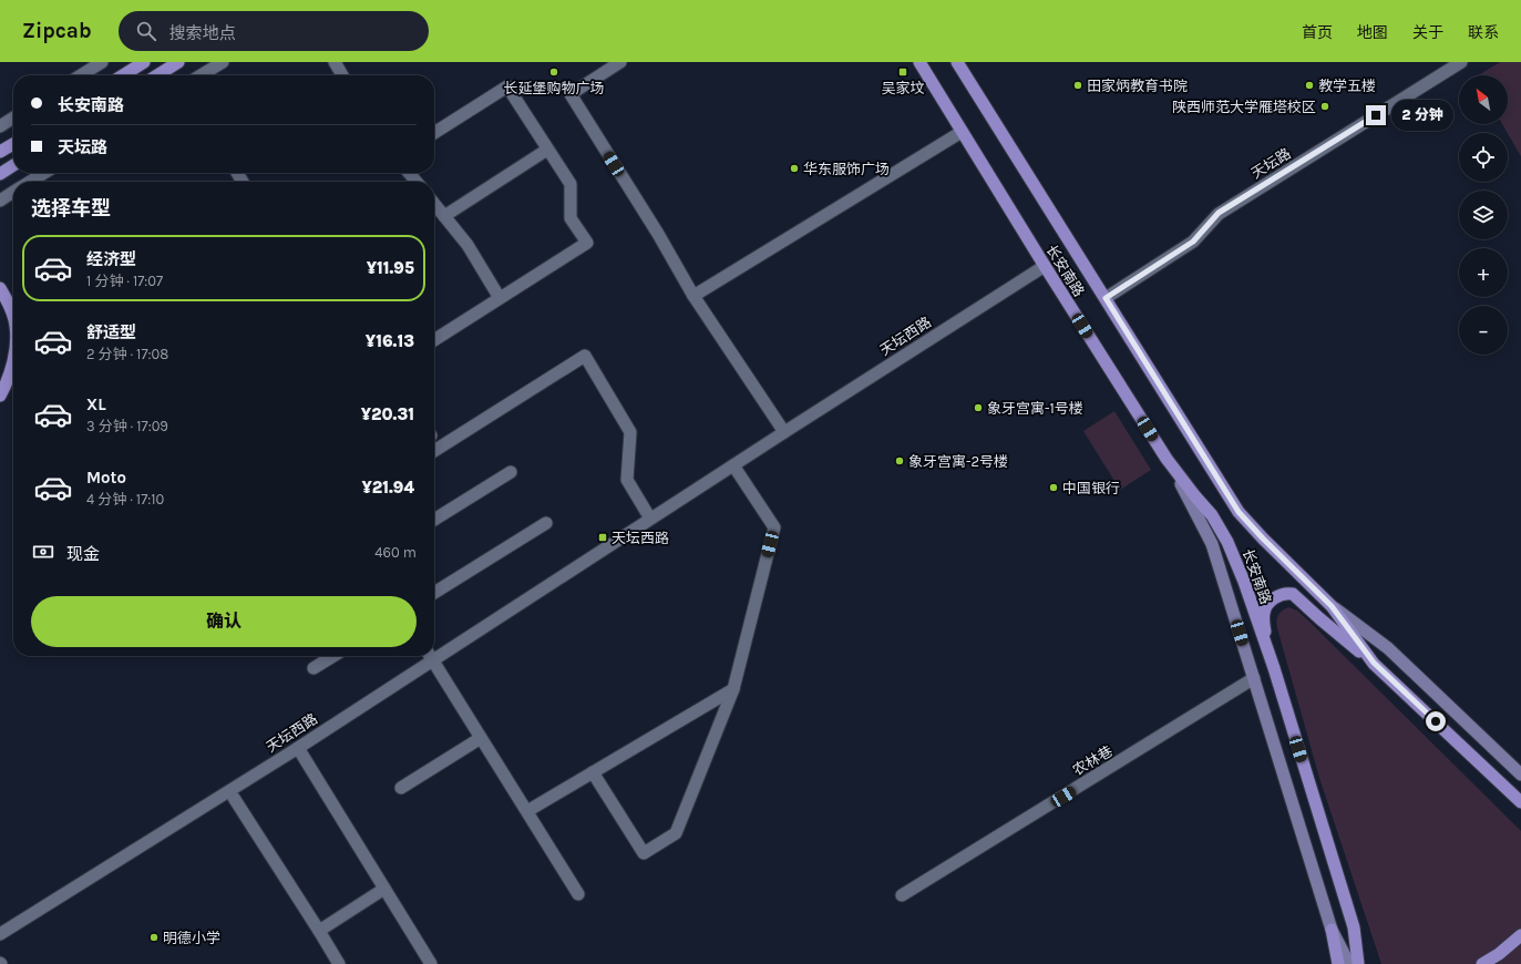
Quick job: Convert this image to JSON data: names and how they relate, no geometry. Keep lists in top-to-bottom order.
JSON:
{
  "streets": {
    "main road": ["长安南路"],
    "street": ["天坛路", "天坛西路", "农林巷"]
  },
  "crossings": [
    ["天坛路", "长安南路"],
    ["长安南路", "天坛西路"]
  ],
  "places": {
    "other": [
      "长延堡购物广场",
      "田家炳教育书院",
      "教学五楼",
      "陕西师范大学雁塔校区",
      "华东服饰广场",
      "象牙宫寓-1号楼",
      "象牙宫寓-2号楼",
      "中国银行",
      "明德小学"
    ],
    "transit": ["吴家坟", "天坛西路"]
  },
  "north": "top left",
  "page": {
    "header": "Zipcab",
    "search": "搜索地点",
    "nav": [
      "首页",
      "地图",
      "关于",
      "联系"
    ],
    "map_buttons": ["+", "−"],
    "banner": ["长安南路", "天坛路"],
    "bubble": "2 分钟",
    "heading": "选择车型",
    "list": [
      {
        "name": "经济型",
        "note": "1 分钟 · 17:07",
        "value": "¥11.95"
      },
      {
        "name": "舒适型",
        "note": "2 分钟 · 17:08",
        "value": "¥16.13"
      },
      {
        "name": "XL",
        "note": "3 分钟 · 17:09",
        "value": "¥20.31"
      },
      {
        "name": "Moto",
        "note": "4 分钟 · 17:10",
        "value": "¥21.94"
      }
    ],
    "pay": ["现金", "460 m"],
    "buttons": "确认"
  }
}
